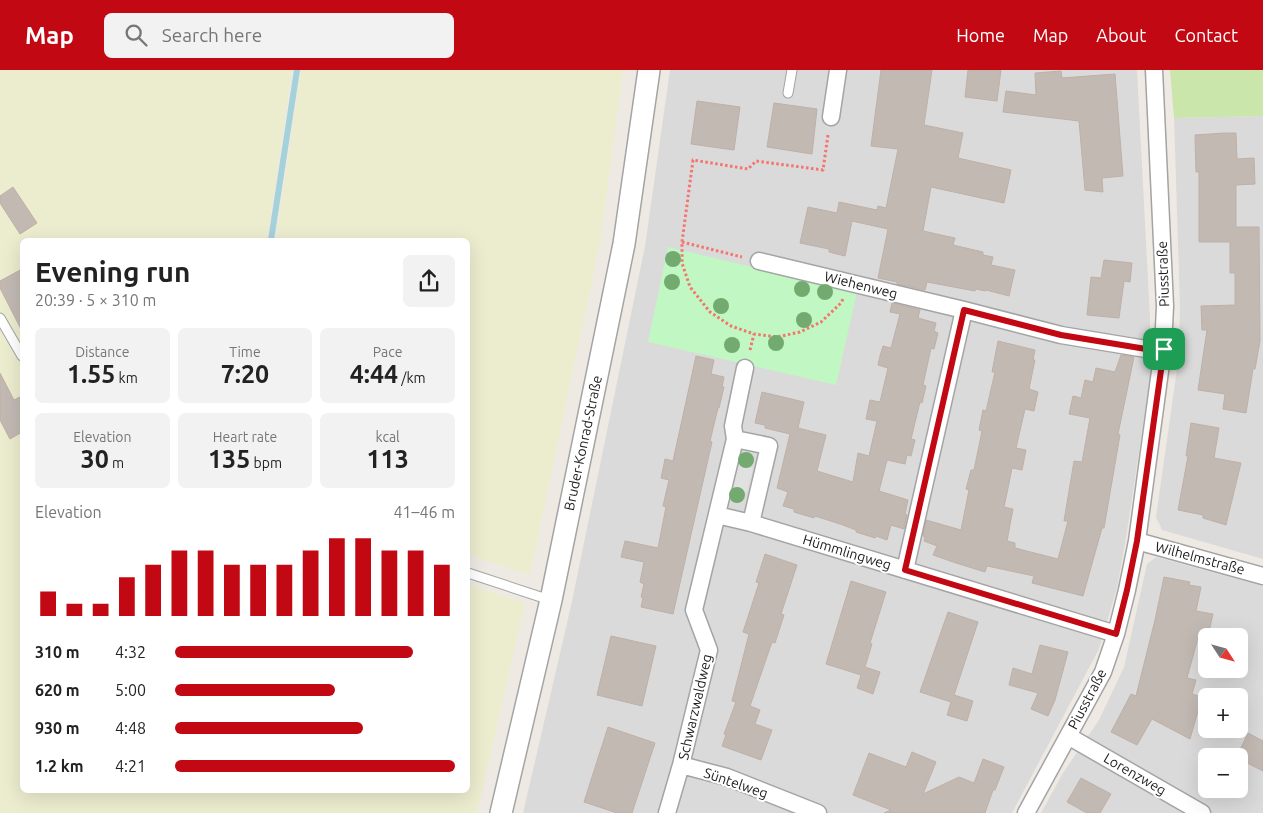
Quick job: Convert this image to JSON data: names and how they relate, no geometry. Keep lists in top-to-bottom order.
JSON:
{
  "streets": {
    "street": [
      "Piusstraße",
      "Wiehenweg",
      "Bruder-Konrad-Straße",
      "Hümmlingweg",
      "Wilhelmstraße",
      "Schwarzwaldweg",
      "Lorenzweg",
      "Süntelweg"
    ]
  },
  "crossings": [
    ["Piusstraße", "Wiehenweg"],
    ["Piusstraße", "Hümmlingweg"],
    ["Piusstraße", "Wilhelmstraße"],
    ["Piusstraße", "Lorenzweg"],
    ["Schwarzwaldweg", "Süntelweg"]
  ],
  "north": "bottom right",
  "page": {
    "header": "Map",
    "search": "Search here",
    "nav": [
      "Home",
      "Map",
      "About",
      "Contact"
    ],
    "heading": ["Evening run", "20:39 · 5 × 310 m"],
    "stats": [
      ["Distance", "1.55 km"],
      ["Time", "7:20"],
      ["Pace", "4:44 /km"],
      ["Elevation", "30 m"],
      ["Heart rate", "135 bpm"],
      ["kcal", "113"]
    ],
    "chart": ["Elevation", "41–46 m"],
    "map_buttons": ["+", "−"],
    "list": [
      {
        "name": "310 m",
        "note": "4:32"
      },
      {
        "name": "620 m",
        "note": "5:00"
      },
      {
        "name": "930 m",
        "note": "4:48"
      },
      {
        "name": "1.2 km",
        "note": "4:21"
      }
    ]
  }
}
